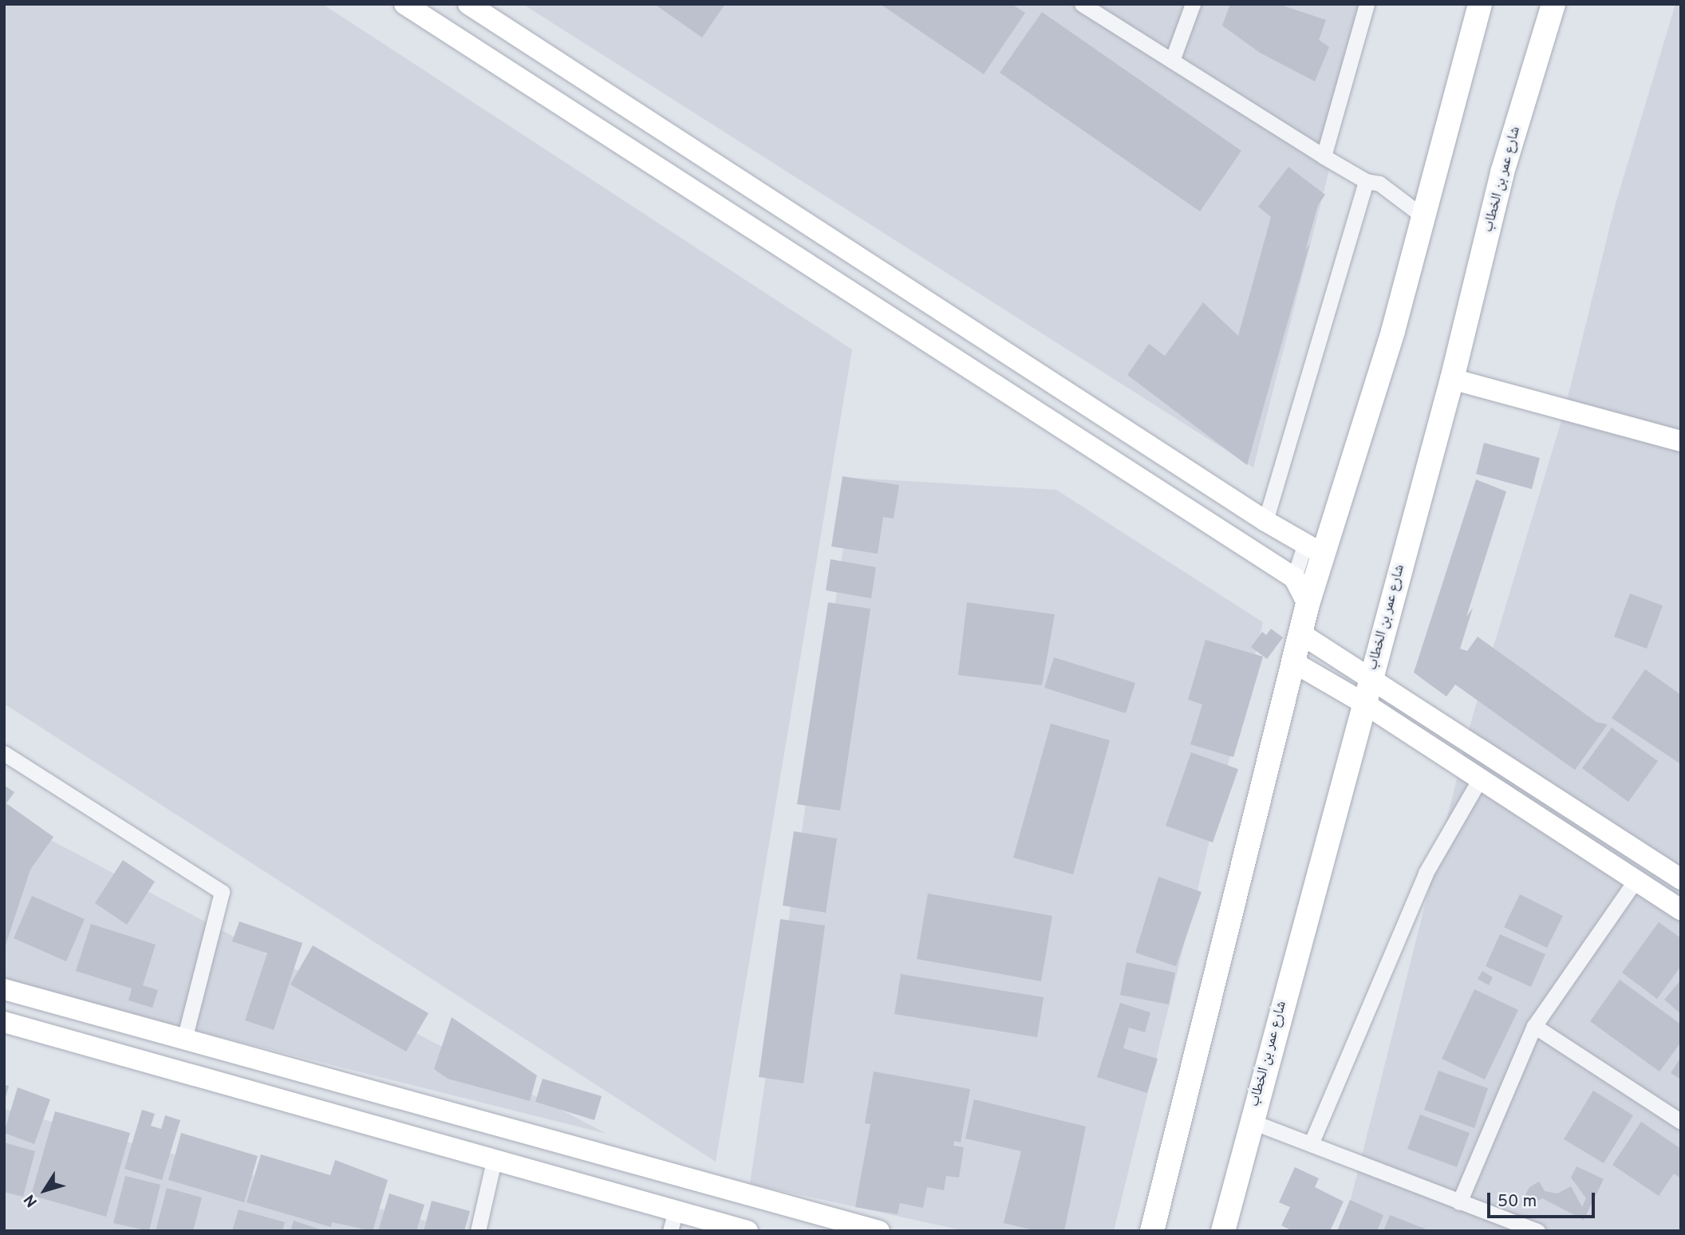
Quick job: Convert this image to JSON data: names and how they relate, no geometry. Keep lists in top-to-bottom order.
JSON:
{
  "streets": {
    "main road": ["شارع عمر بن الخطاب"]
  },
  "scale_bar": "50 m",
  "north": "bottom left"
}
